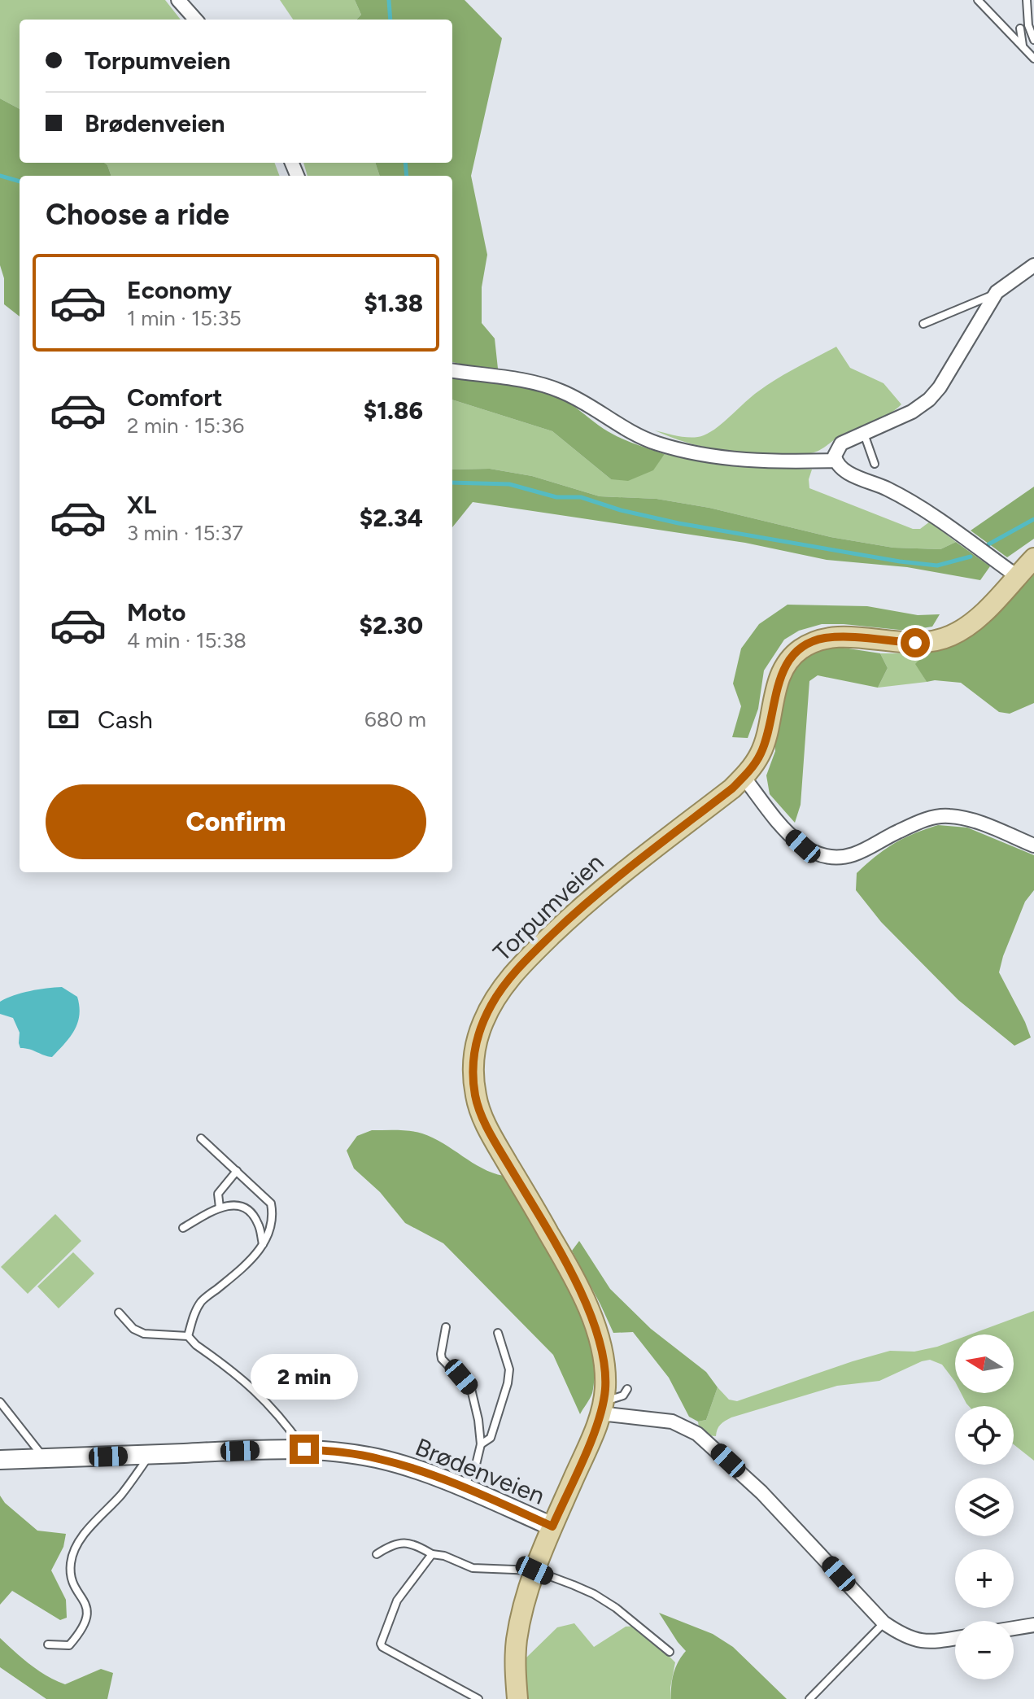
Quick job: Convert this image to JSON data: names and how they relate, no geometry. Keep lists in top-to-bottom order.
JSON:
{
  "streets": {
    "main road": ["Torpumveien", "Brødenveien"]
  },
  "crossings": [
    ["Torpumveien", "Brødenveien"]
  ],
  "north": "left",
  "page": {
    "banner": ["Torpumveien", "Brødenveien"],
    "heading": "Choose a ride",
    "list": [
      {
        "name": "Economy",
        "note": "1 min · 15:35",
        "value": "$1.38"
      },
      {
        "name": "Comfort",
        "note": "2 min · 15:36",
        "value": "$1.86"
      },
      {
        "name": "XL",
        "note": "3 min · 15:37",
        "value": "$2.34"
      },
      {
        "name": "Moto",
        "note": "4 min · 15:38",
        "value": "$2.30"
      }
    ],
    "pay": ["Cash", "680 m"],
    "buttons": "Confirm",
    "map_buttons": ["+", "−"],
    "bubble": "2 min"
  }
}
